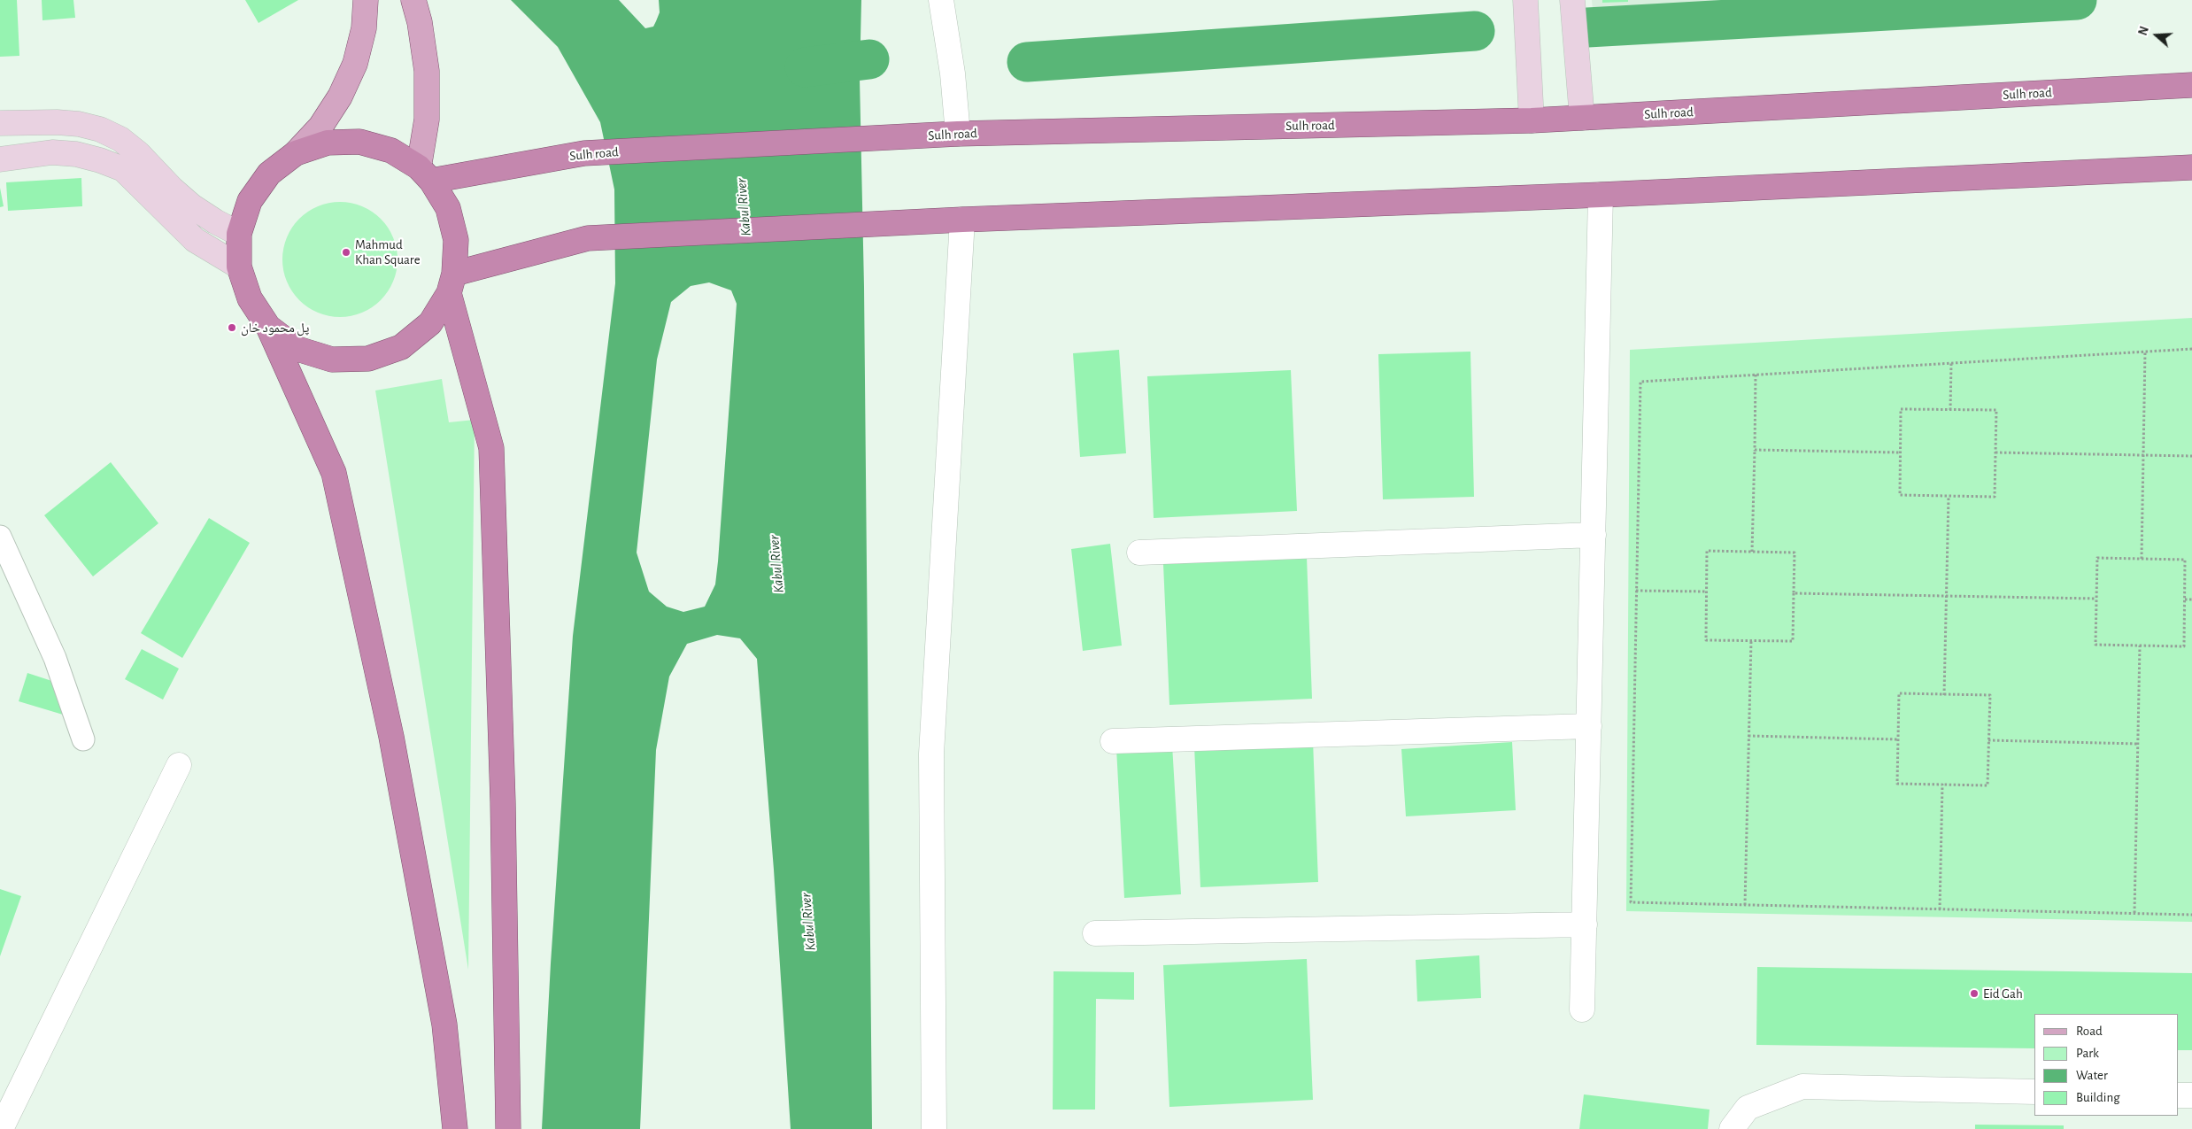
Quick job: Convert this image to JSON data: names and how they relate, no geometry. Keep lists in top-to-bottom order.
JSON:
{
  "streets": {
    "highway": ["Sulh road"]
  },
  "water": ["Kabul River"],
  "places": ["Mahmud Khan Square", "پل محمود خان", "Eid Gah"],
  "legend": [
    "Road",
    "Park",
    "Water",
    "Building"
  ],
  "north": "left"
}
